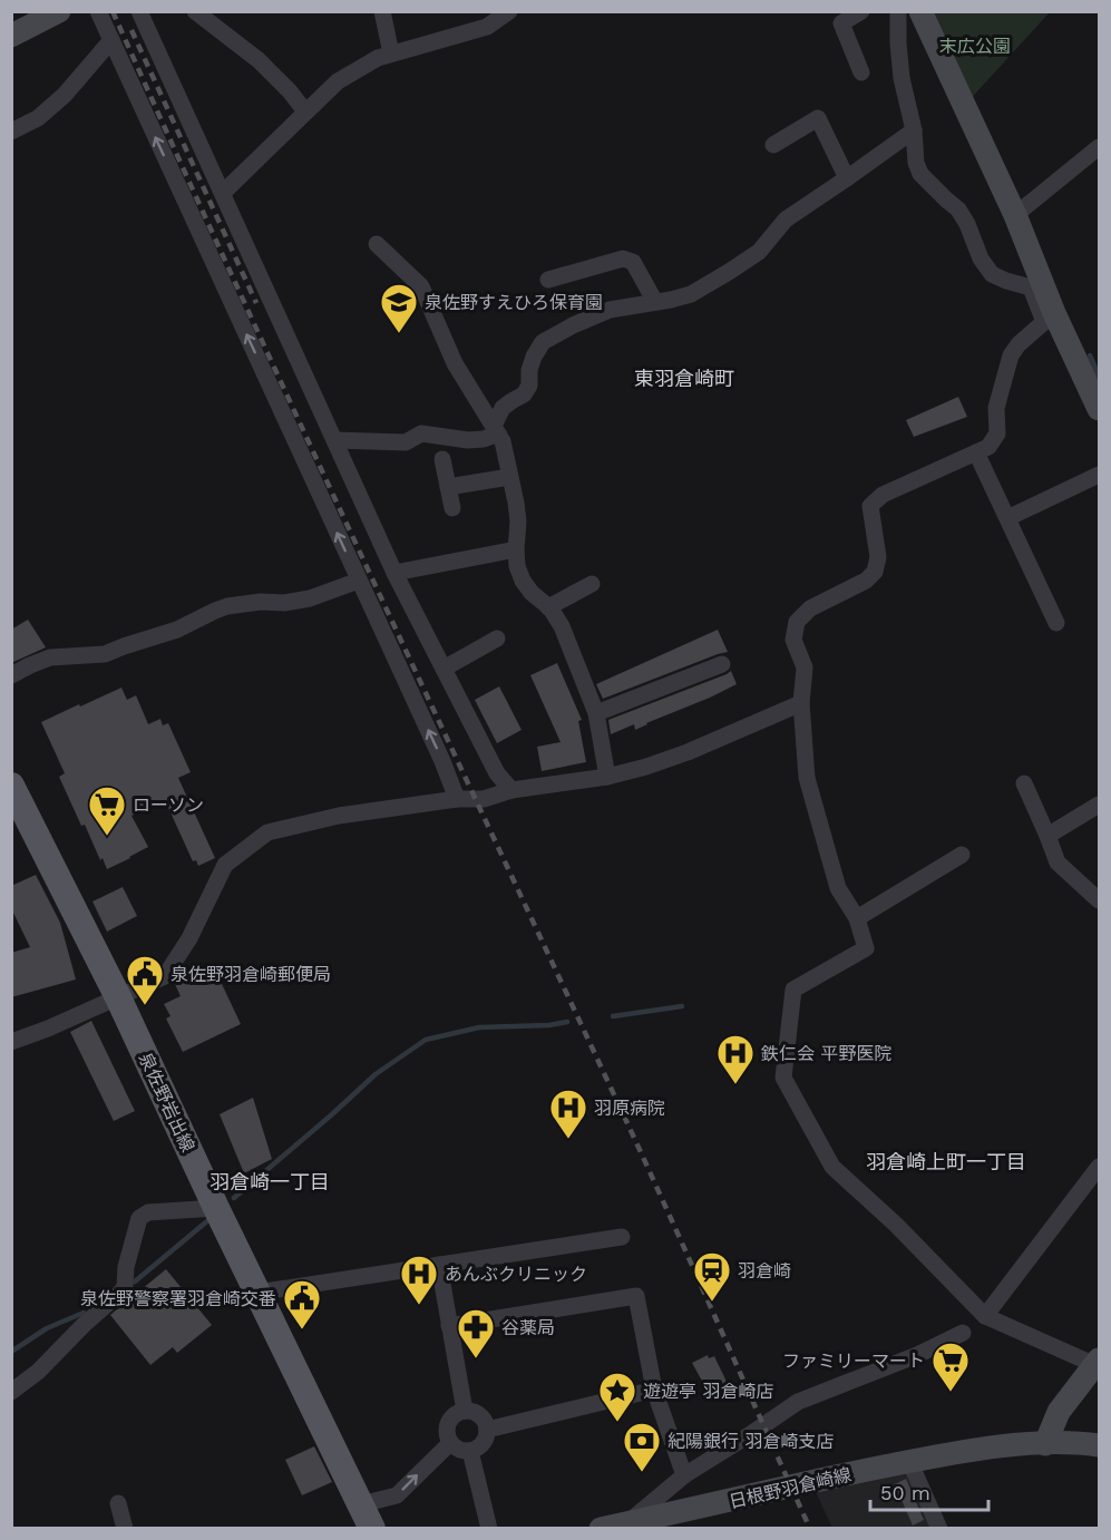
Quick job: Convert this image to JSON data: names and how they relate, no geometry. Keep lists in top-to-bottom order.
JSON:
{
  "streets": {
    "main road": ["泉佐野岩出線"],
    "street": ["日根野羽倉崎線"]
  },
  "districts": ["東羽倉崎町", "羽倉崎上町一丁目", "羽倉崎一丁目"],
  "parks": ["末広公園"],
  "places": {
    "school or university": ["泉佐野すえひろ保育園"],
    "supermarket": ["ローソン", "ファミリーマート"],
    "public building": ["泉佐野羽倉崎郵便局", "泉佐野警察署羽倉崎交番"],
    "hospital": ["鉄仁会 平野医院", "羽原病院", "あんぶクリニック"],
    "station": ["羽倉崎"],
    "pharmacy": ["谷薬局"],
    "place": ["遊遊亭 羽倉崎店"],
    "bank": ["紀陽銀行 羽倉崎支店"]
  },
  "scale_bar": "50 m"
}
